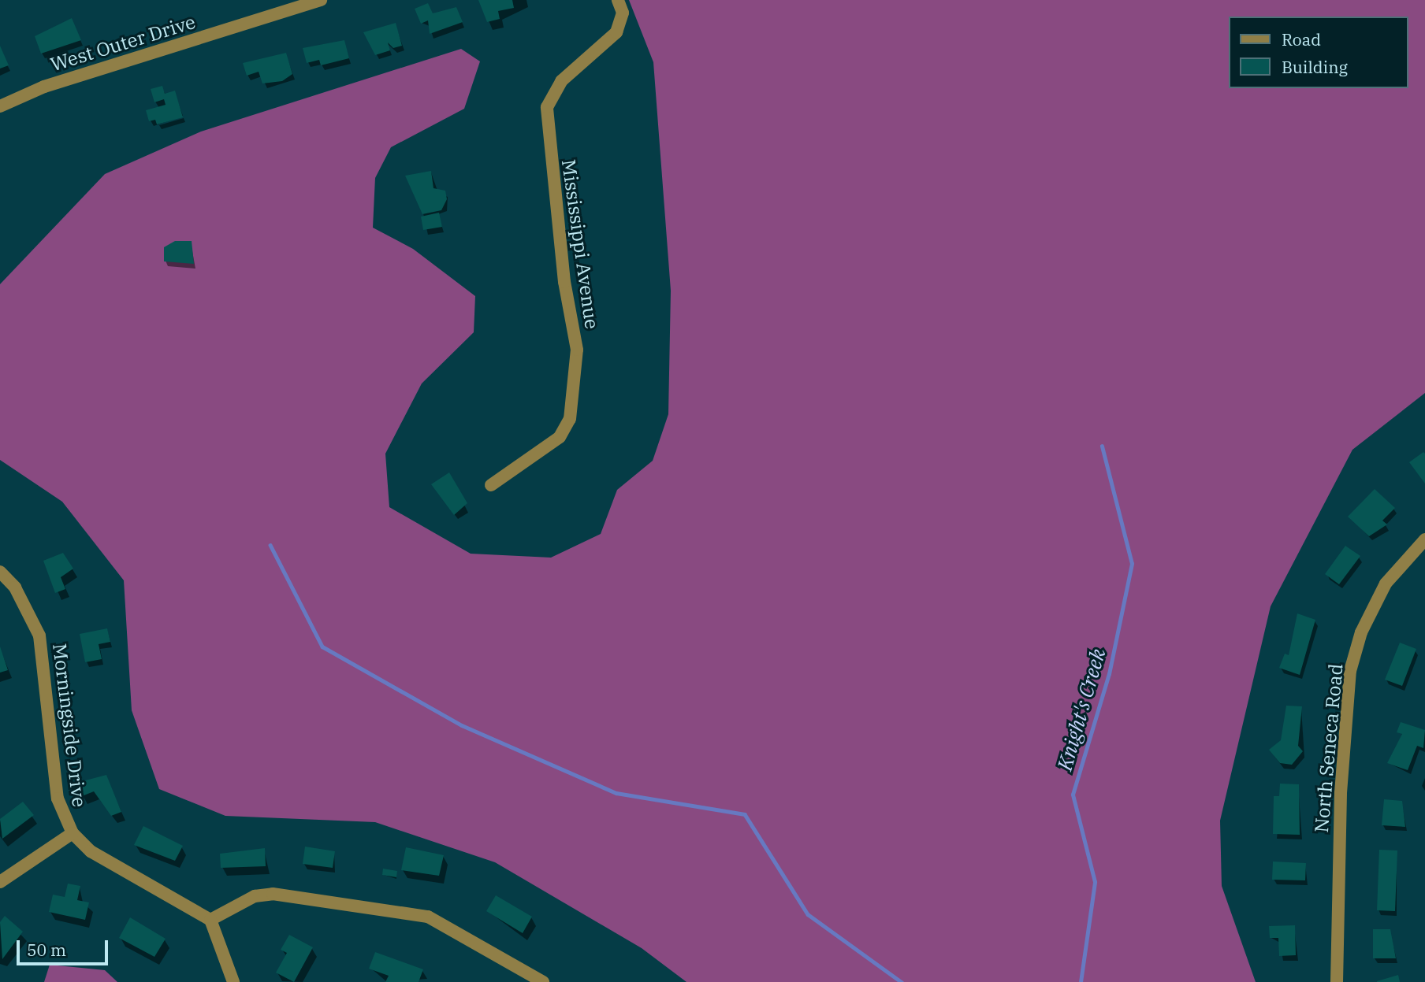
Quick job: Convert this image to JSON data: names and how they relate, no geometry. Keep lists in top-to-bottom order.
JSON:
{
  "streets": {
    "street": [
      "West Outer Drive",
      "Mississippi Avenue",
      "Morningside Drive",
      "North Seneca Road"
    ]
  },
  "water": ["Knight's Creek"],
  "legend": ["Road", "Building"],
  "scale_bar": "50 m"
}
